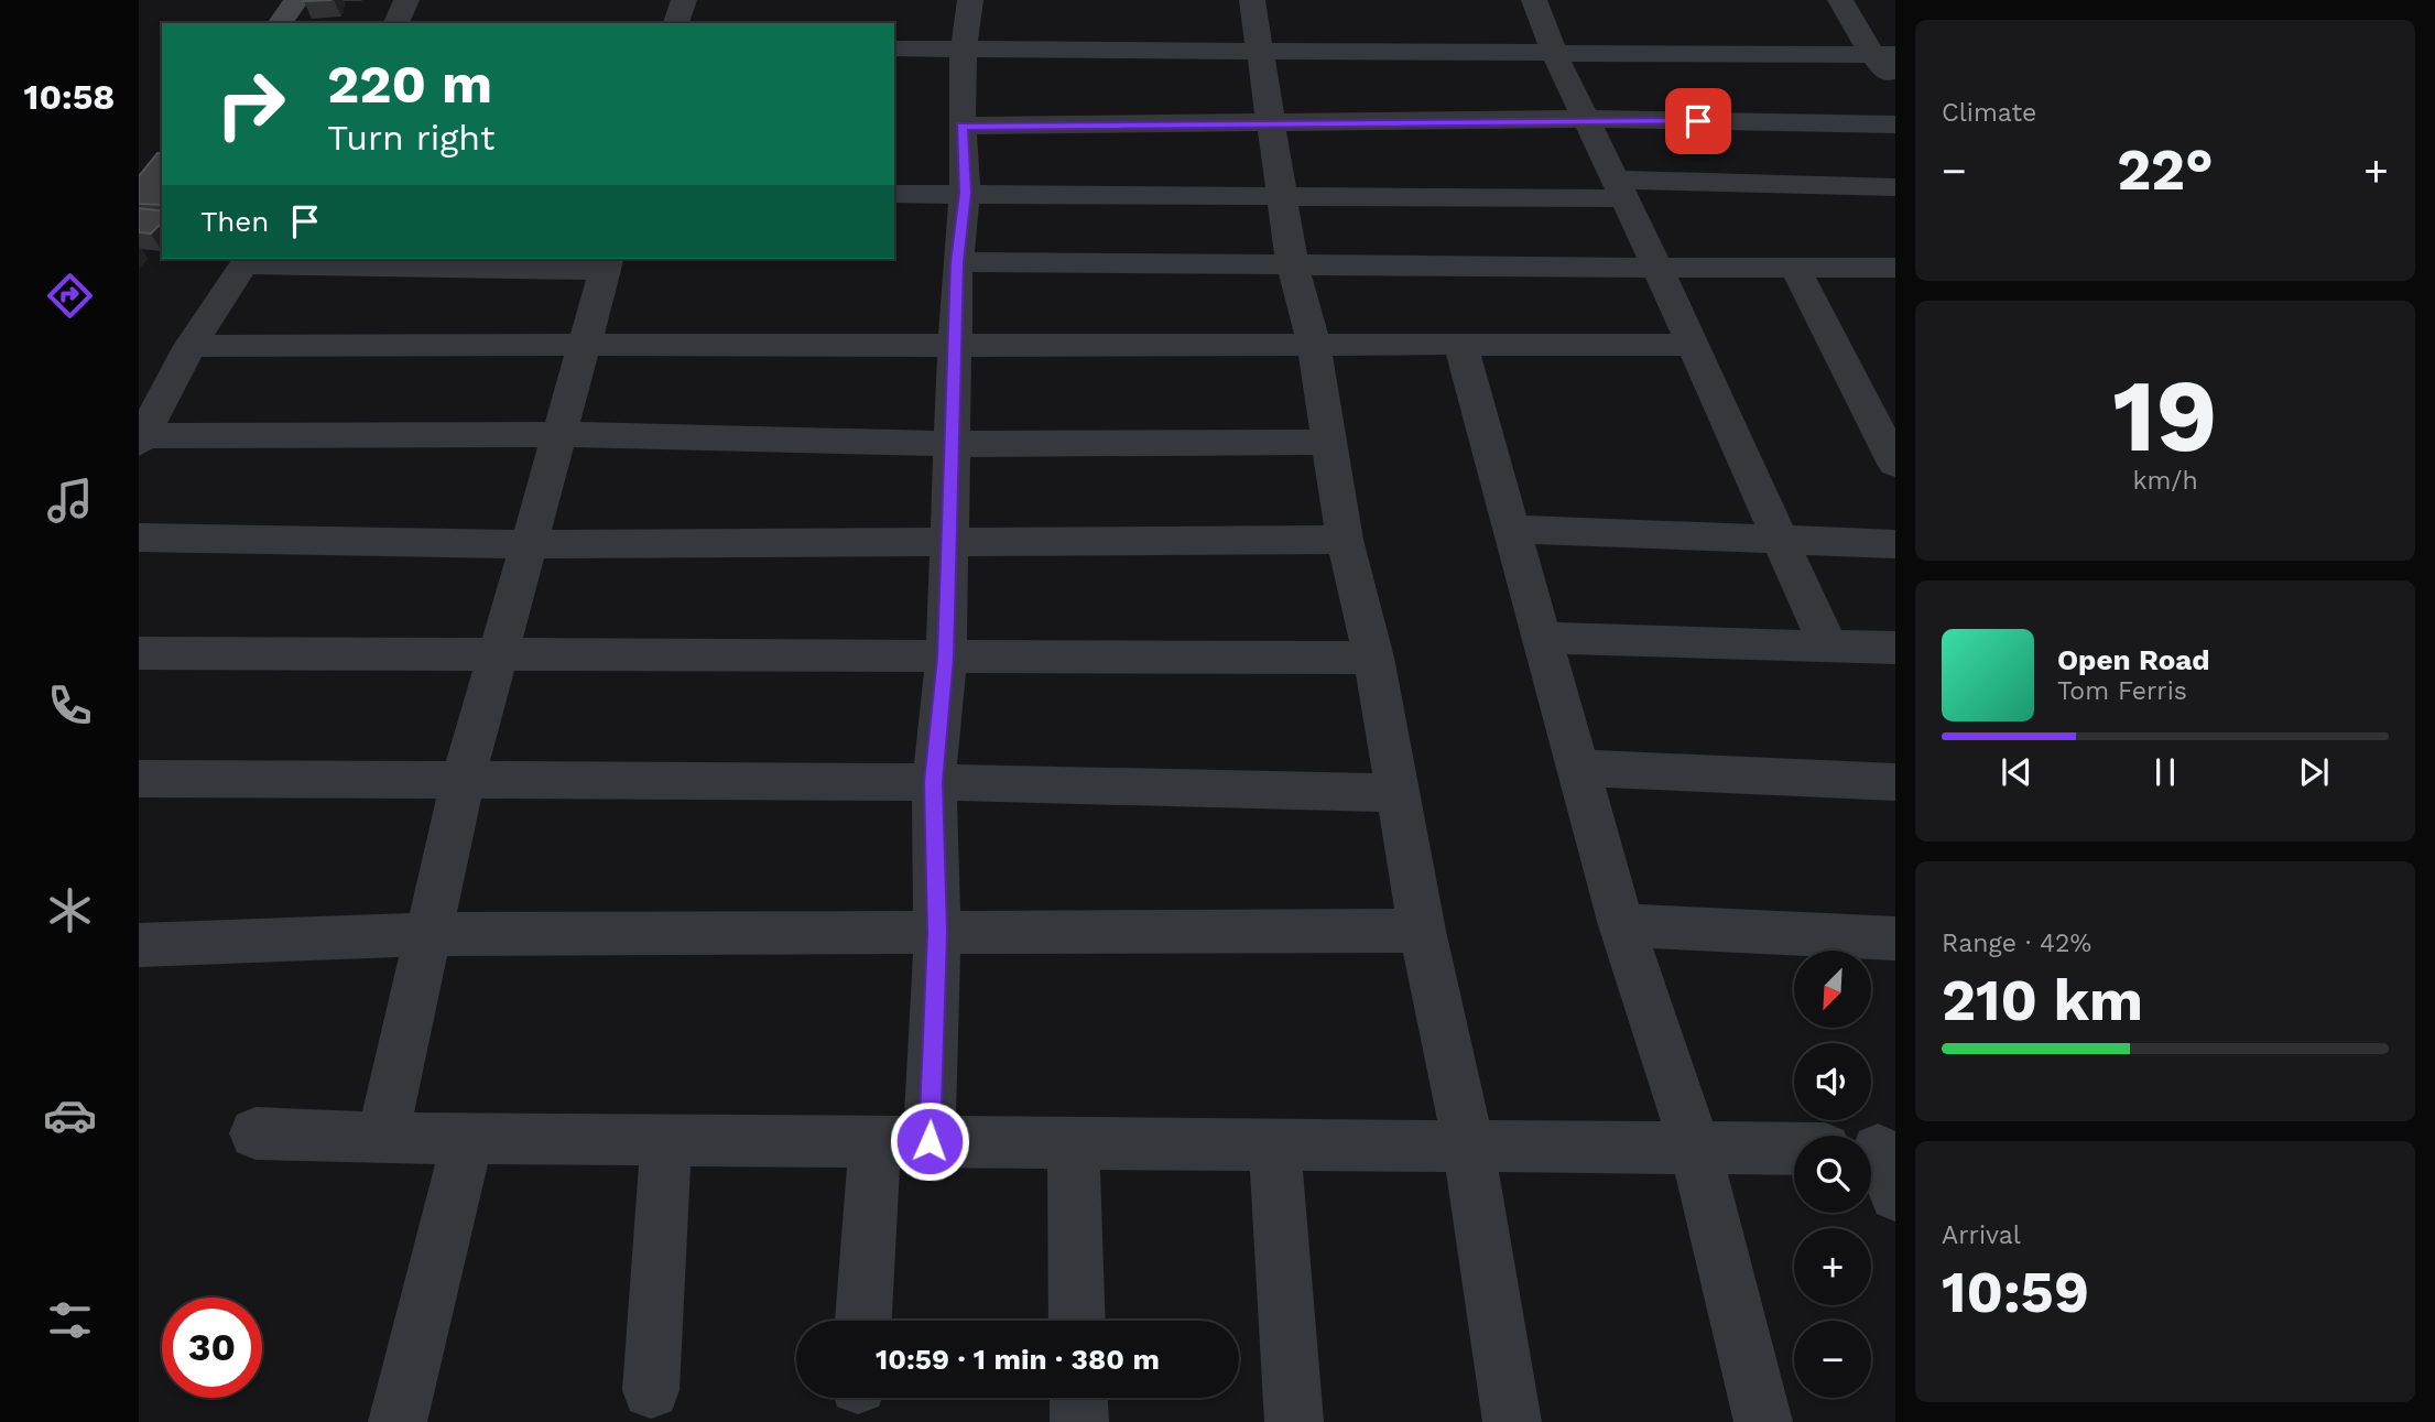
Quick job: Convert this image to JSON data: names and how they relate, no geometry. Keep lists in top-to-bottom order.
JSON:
{
  "north": "bottom left",
  "page": {
    "tabs": "10:58",
    "tile": [
      "Climate",
      ["19", "km/h"],
      ["Range · 42%", "210 km"],
      ["Arrival", "10:59"]
    ],
    "turn": ["220 m", "Turn right"],
    "heat": ["−", "22°", "+"],
    "then": "Then",
    "song": ["Open Road", "Tom Ferris"],
    "map_buttons": ["+", "−"],
    "limit": "30",
    "trip": "10:59 · 1 min · 380 m"
  }
}
